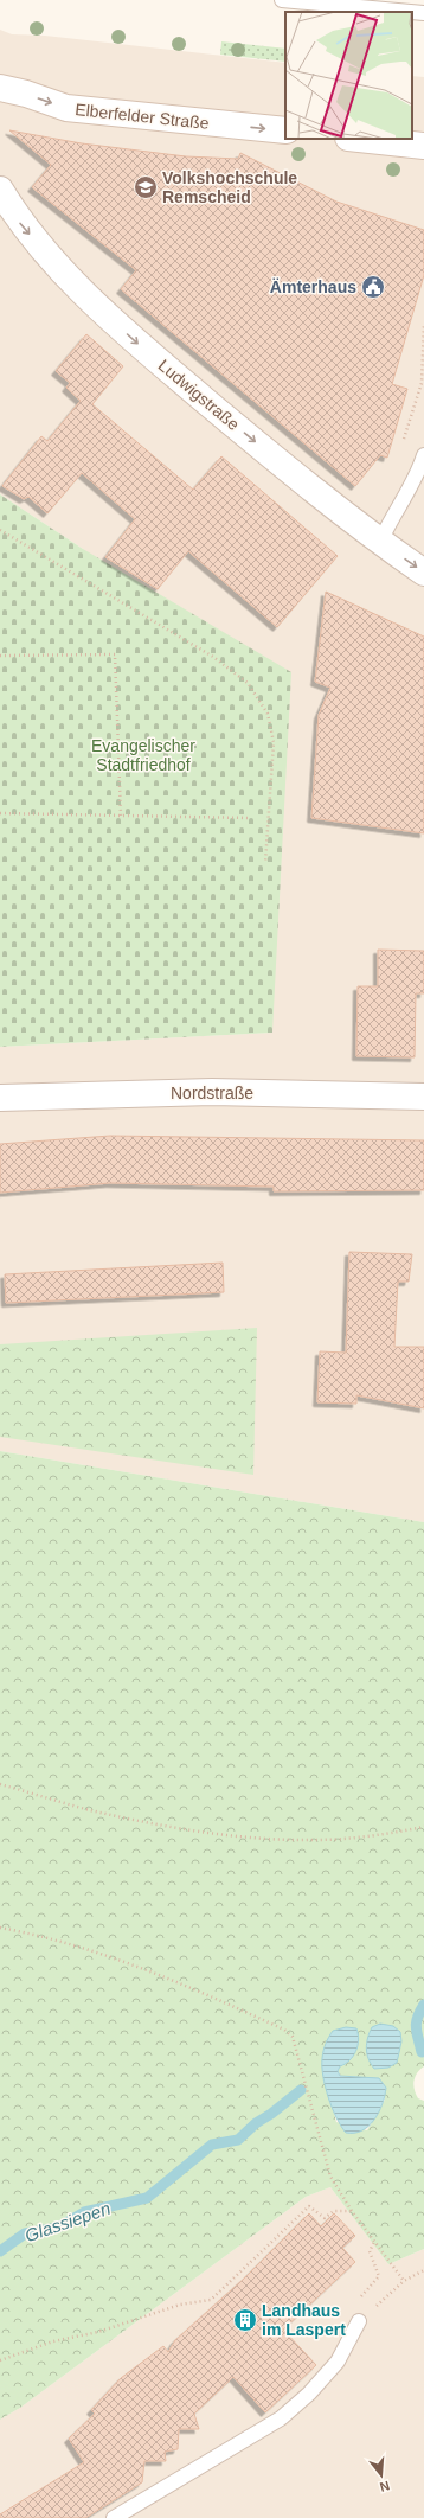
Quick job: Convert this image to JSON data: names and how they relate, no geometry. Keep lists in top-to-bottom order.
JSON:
{
  "streets": {
    "street": ["Elberfelder Straße", "Ludwigstraße", "Nordstraße"]
  },
  "one_way": ["Elberfelder Straße", "Ludwigstraße"],
  "water": ["Glassiepen"],
  "parks": ["Evangelischer Stadtfriedhof"],
  "places": {
    "school or university": ["Volkshochschule Remscheid"],
    "public building": ["Ämterhaus"],
    "building": ["Landhaus im Laspert"]
  },
  "north": "bottom"
}
